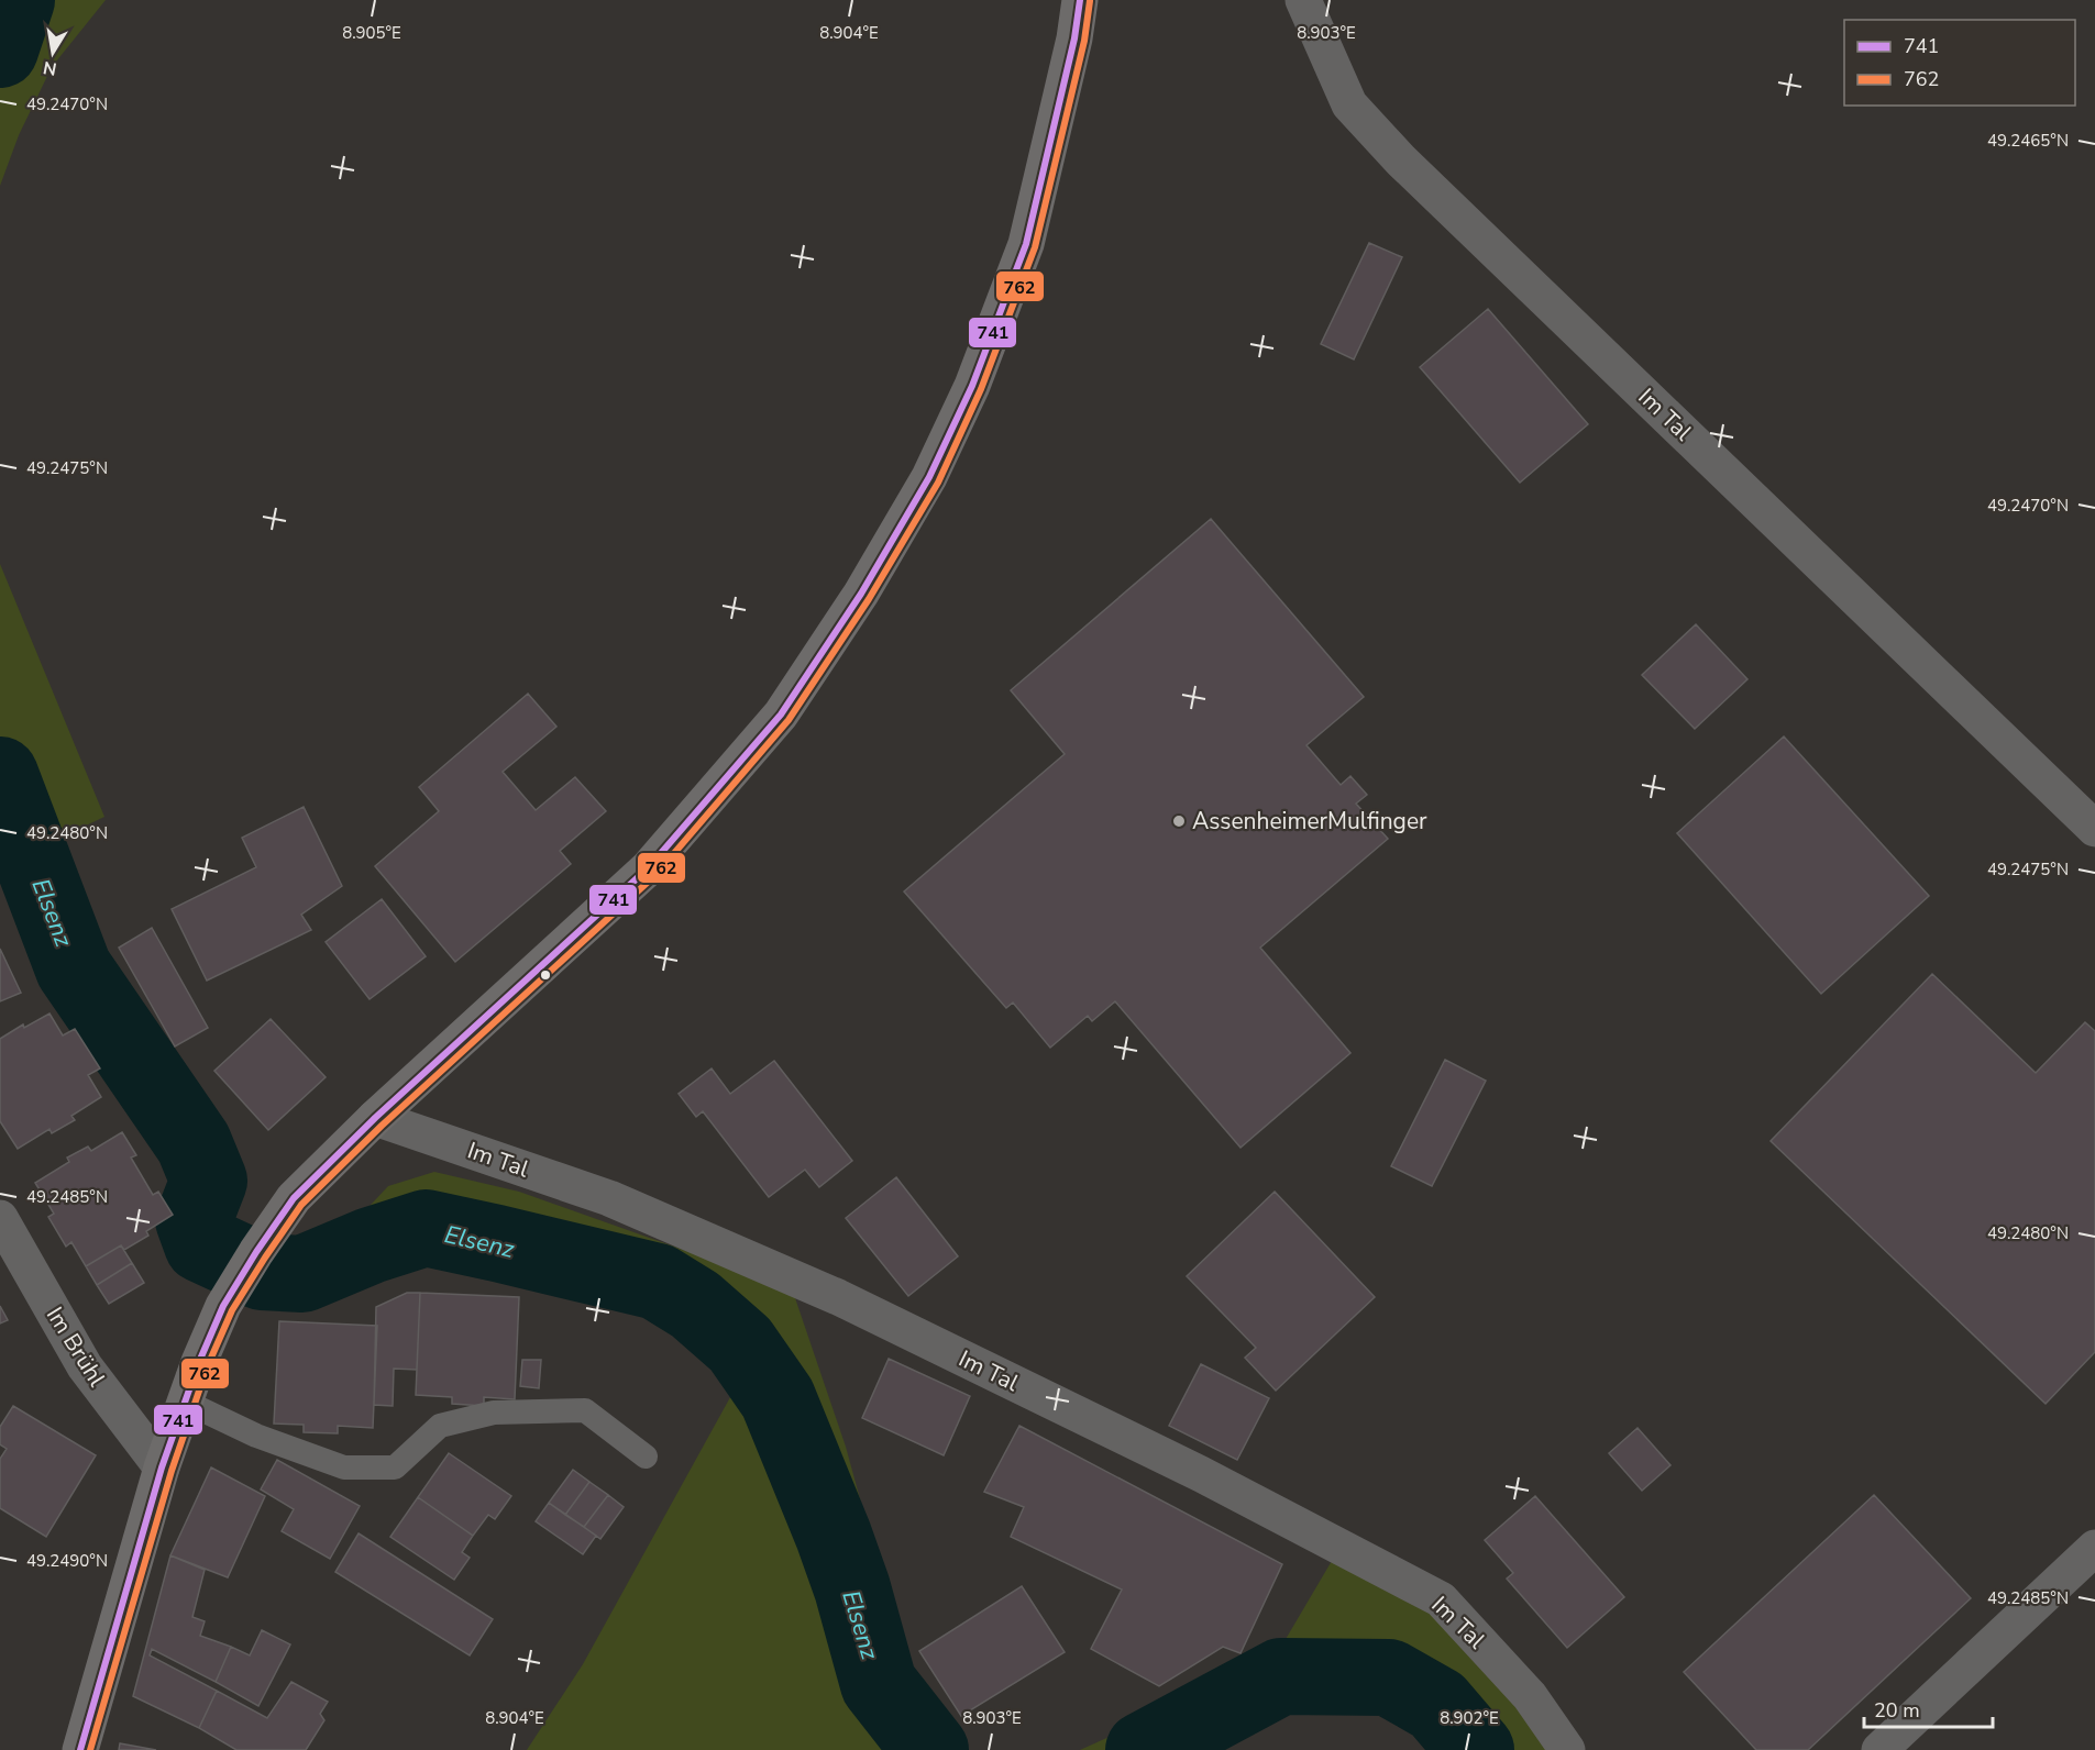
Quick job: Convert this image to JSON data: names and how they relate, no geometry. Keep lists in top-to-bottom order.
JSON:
{
  "streets": {
    "street": ["Im Tal", "Im Brühl"]
  },
  "water": ["Elsenz"],
  "places": ["AssenheimerMulfinger"],
  "lines": ["transit line 741", "transit line 762"],
  "legend": ["741", "762"],
  "scale_bar": "20 m",
  "north": "bottom",
  "coordinates": [
    "8.905°E",
    "8.904°E",
    "8.903°E",
    "49.2470°N",
    "49.2465°N",
    "49.2475°N",
    "49.2480°N",
    "49.2485°N",
    "49.2490°N",
    "8.902°E"
  ]
}
